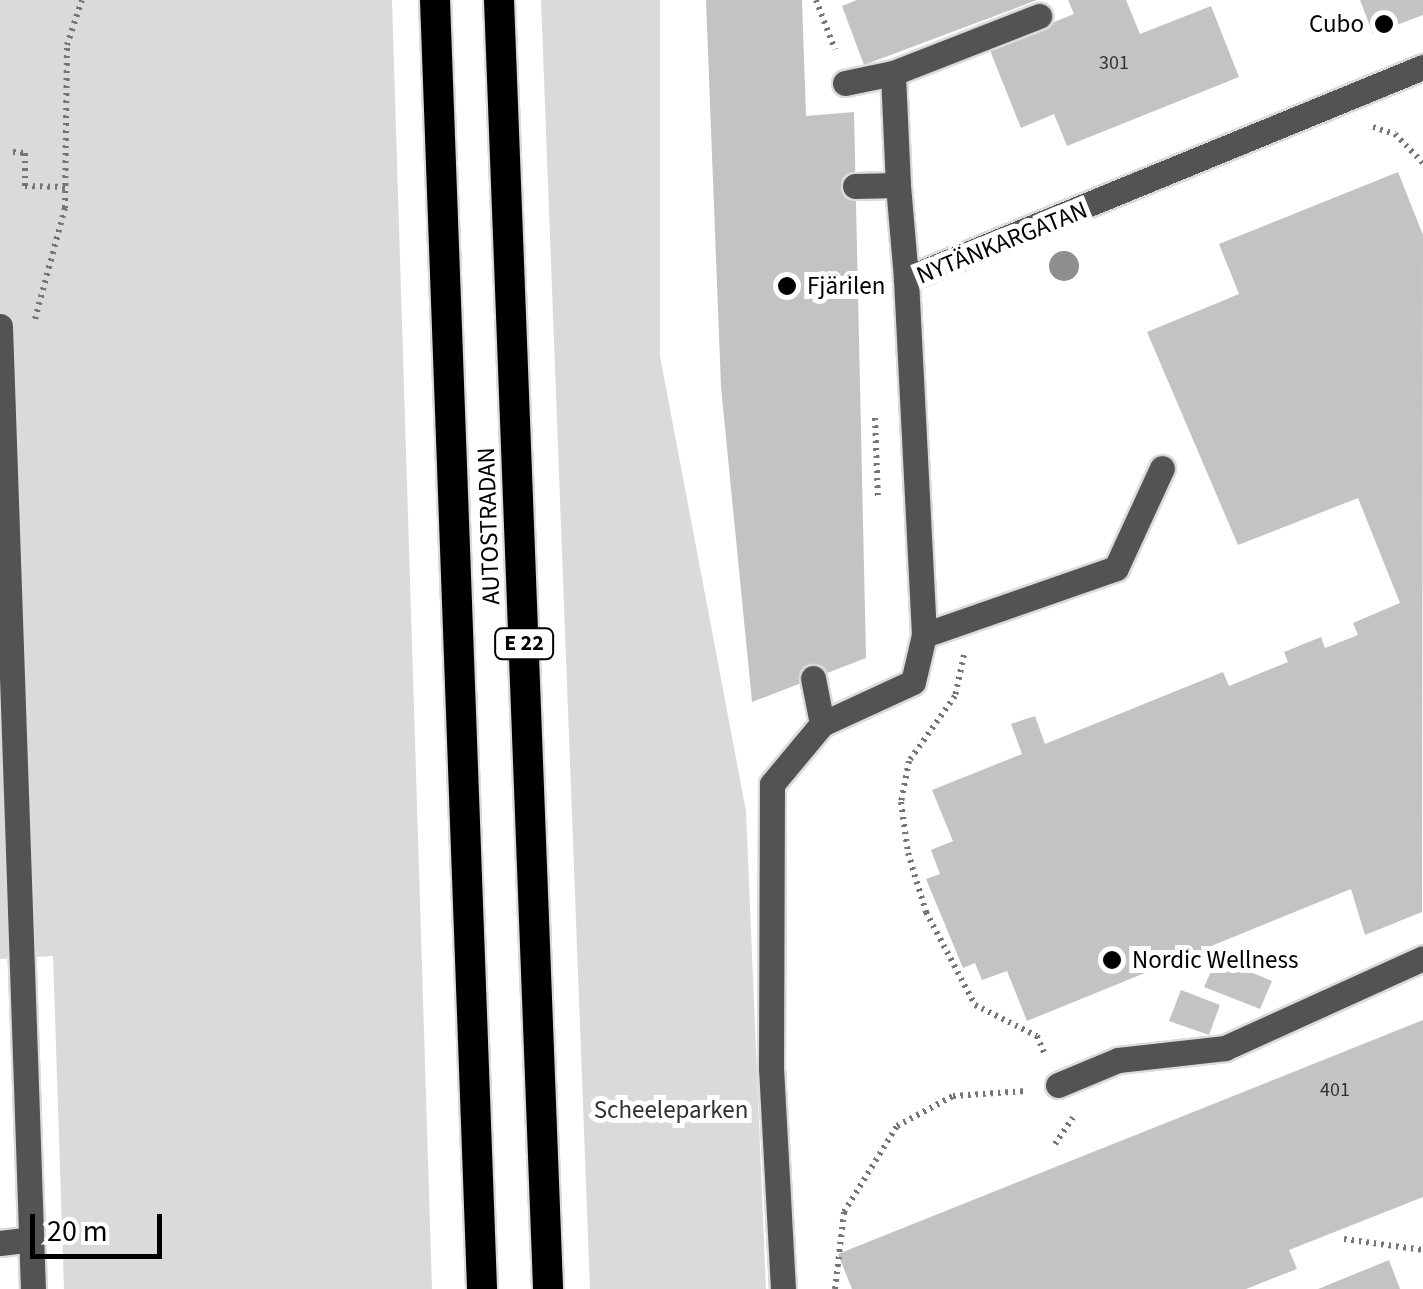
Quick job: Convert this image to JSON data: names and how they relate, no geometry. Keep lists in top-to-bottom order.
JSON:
{
  "streets": {
    "highway": ["AUTOSTRADAN", "E 22"],
    "street": ["NYTÄNKARGATAN"]
  },
  "parks": ["Scheeleparken"],
  "places": ["Cubo", "Fjärilen", "Nordic Wellness"],
  "house_numbers": ["301", "401"],
  "scale_bar": "20 m"
}
